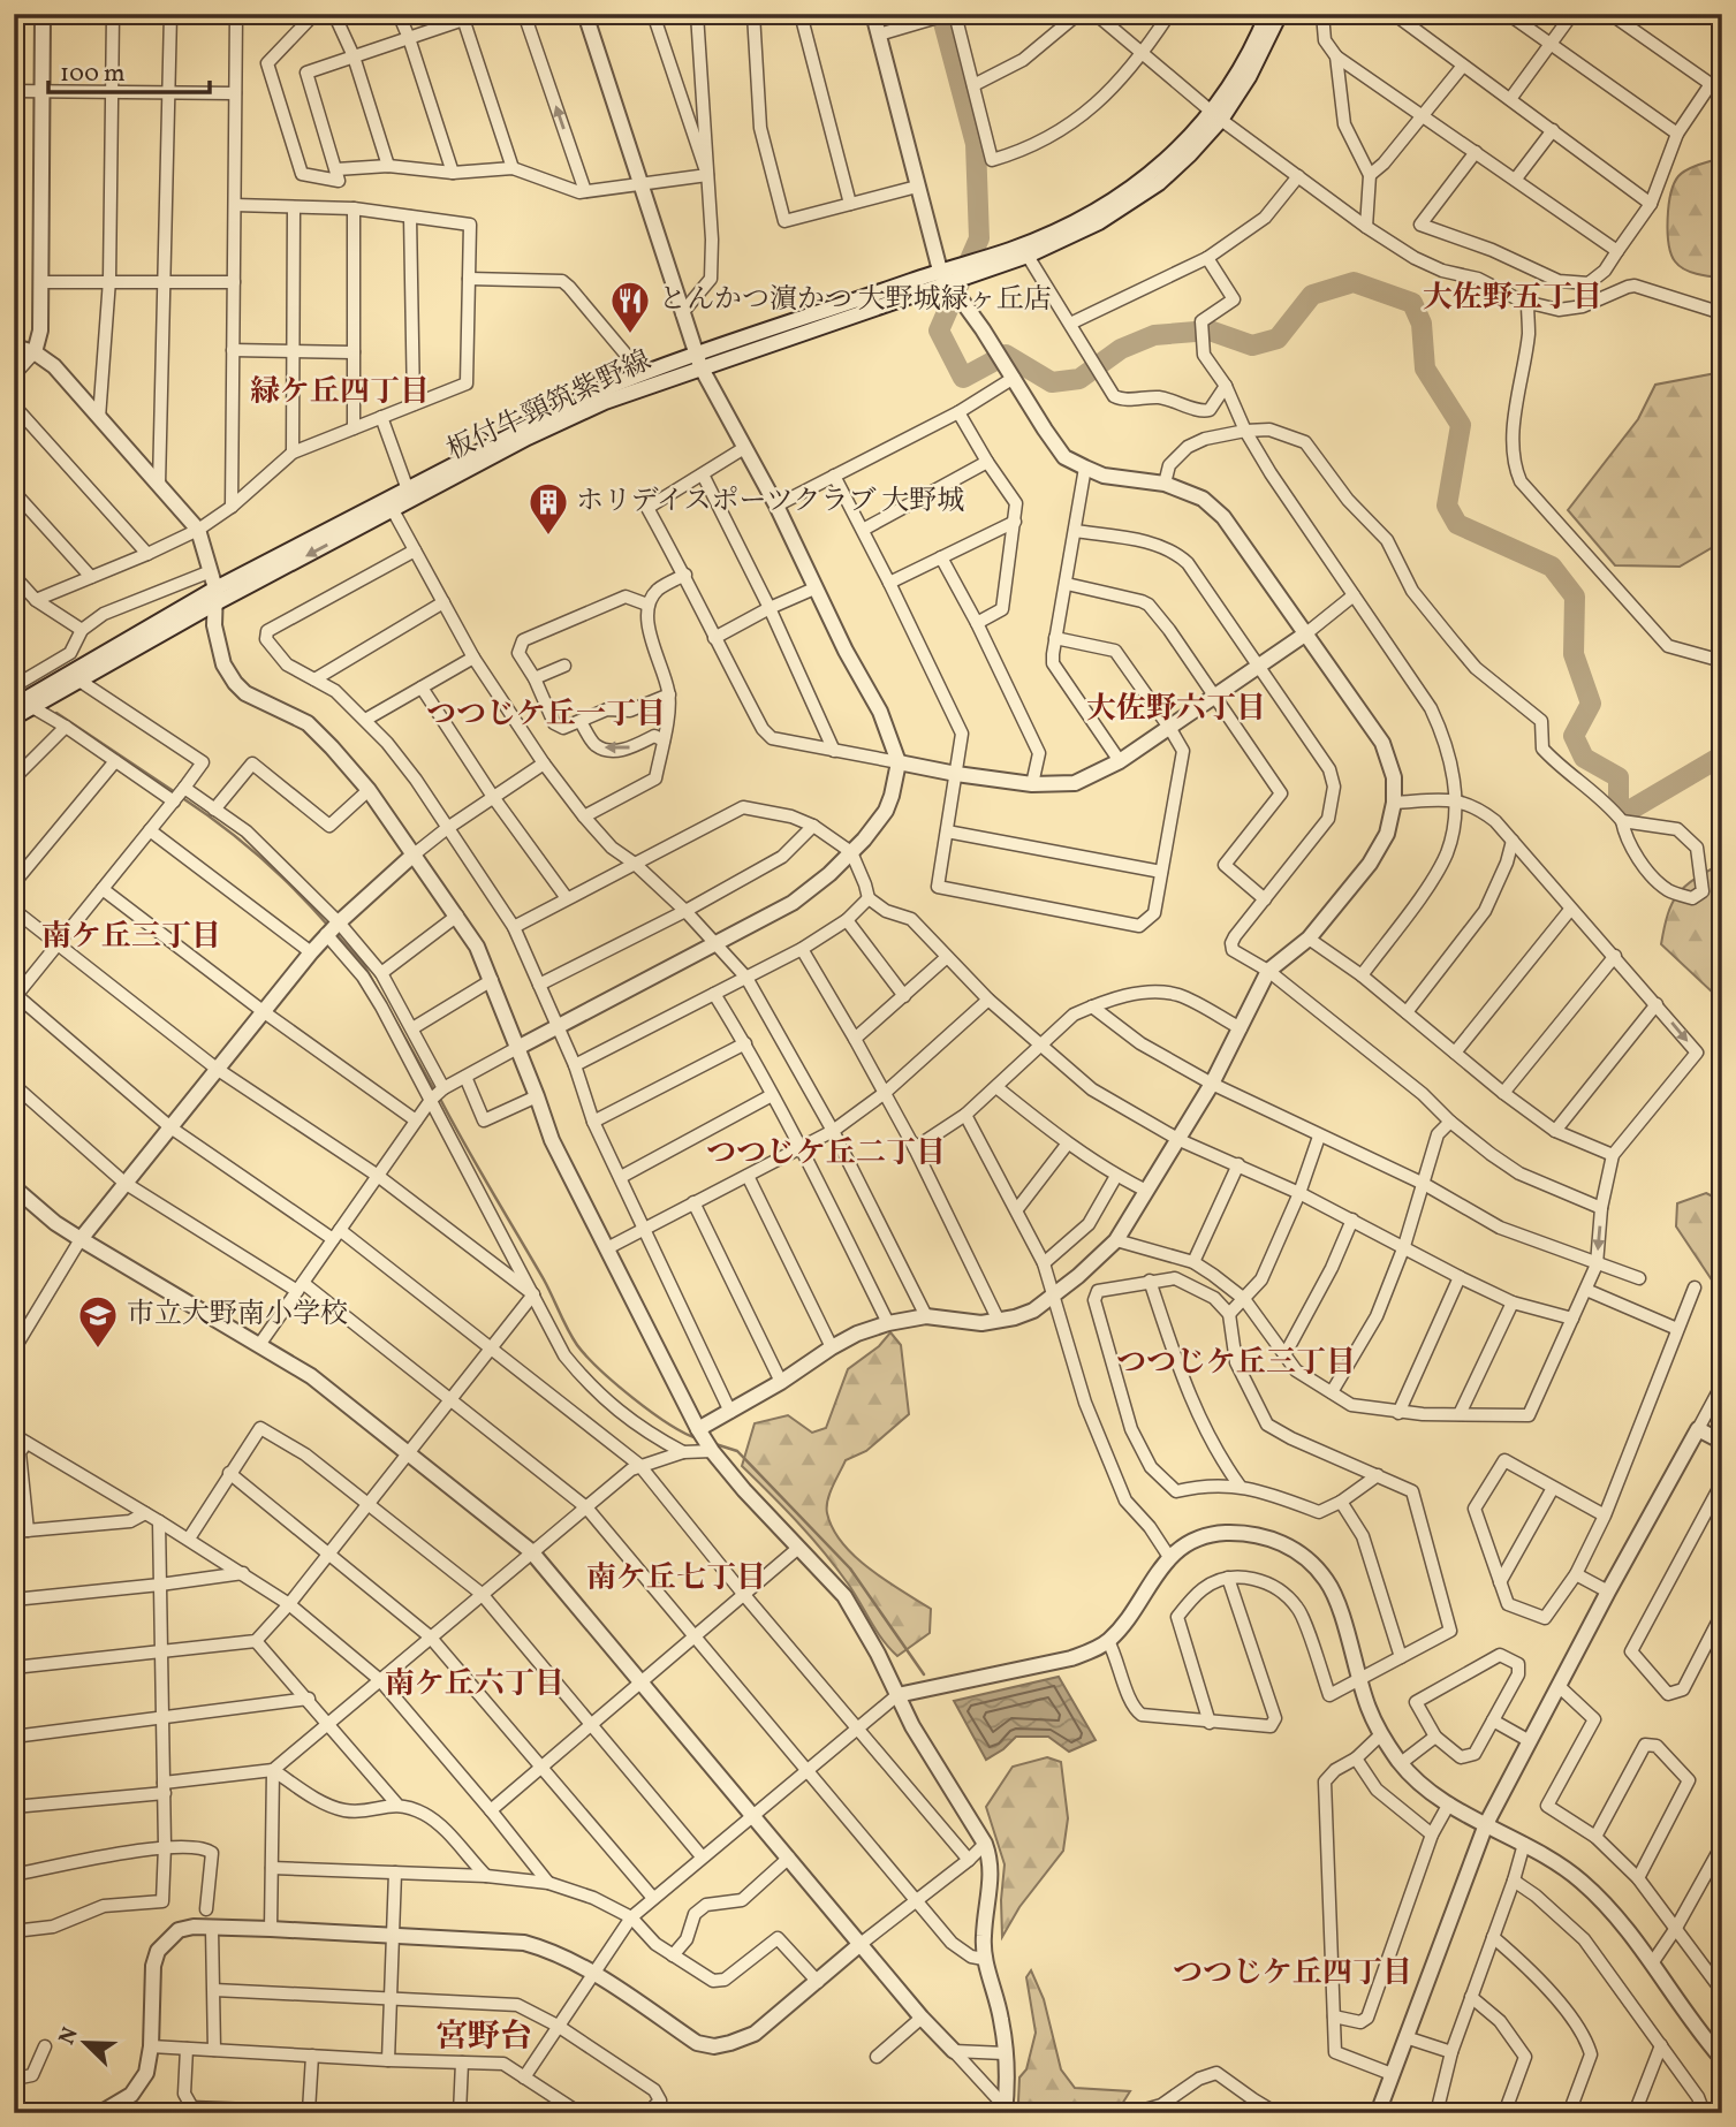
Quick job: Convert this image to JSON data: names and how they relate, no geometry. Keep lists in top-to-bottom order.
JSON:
{
  "streets": {
    "street": ["板付牛頸筑紫野線"]
  },
  "districts": [
    "大佐野五丁目",
    "緑ケ丘四丁目",
    "大佐野六丁目",
    "つつじケ丘一丁目",
    "南ケ丘三丁目",
    "つつじケ丘二丁目",
    "つつじケ丘三丁目",
    "南ケ丘七丁目",
    "南ケ丘六丁目",
    "つつじケ丘四丁目",
    "宮野台"
  ],
  "places": {
    "restaurant": ["とんかつ濵かつ 大野城緑ヶ丘店"],
    "building": ["ホリデイスポーツクラブ 大野城"],
    "school or university": ["市立大野南小学校"]
  },
  "scale_bar": "100 m",
  "north": "top left"
}
